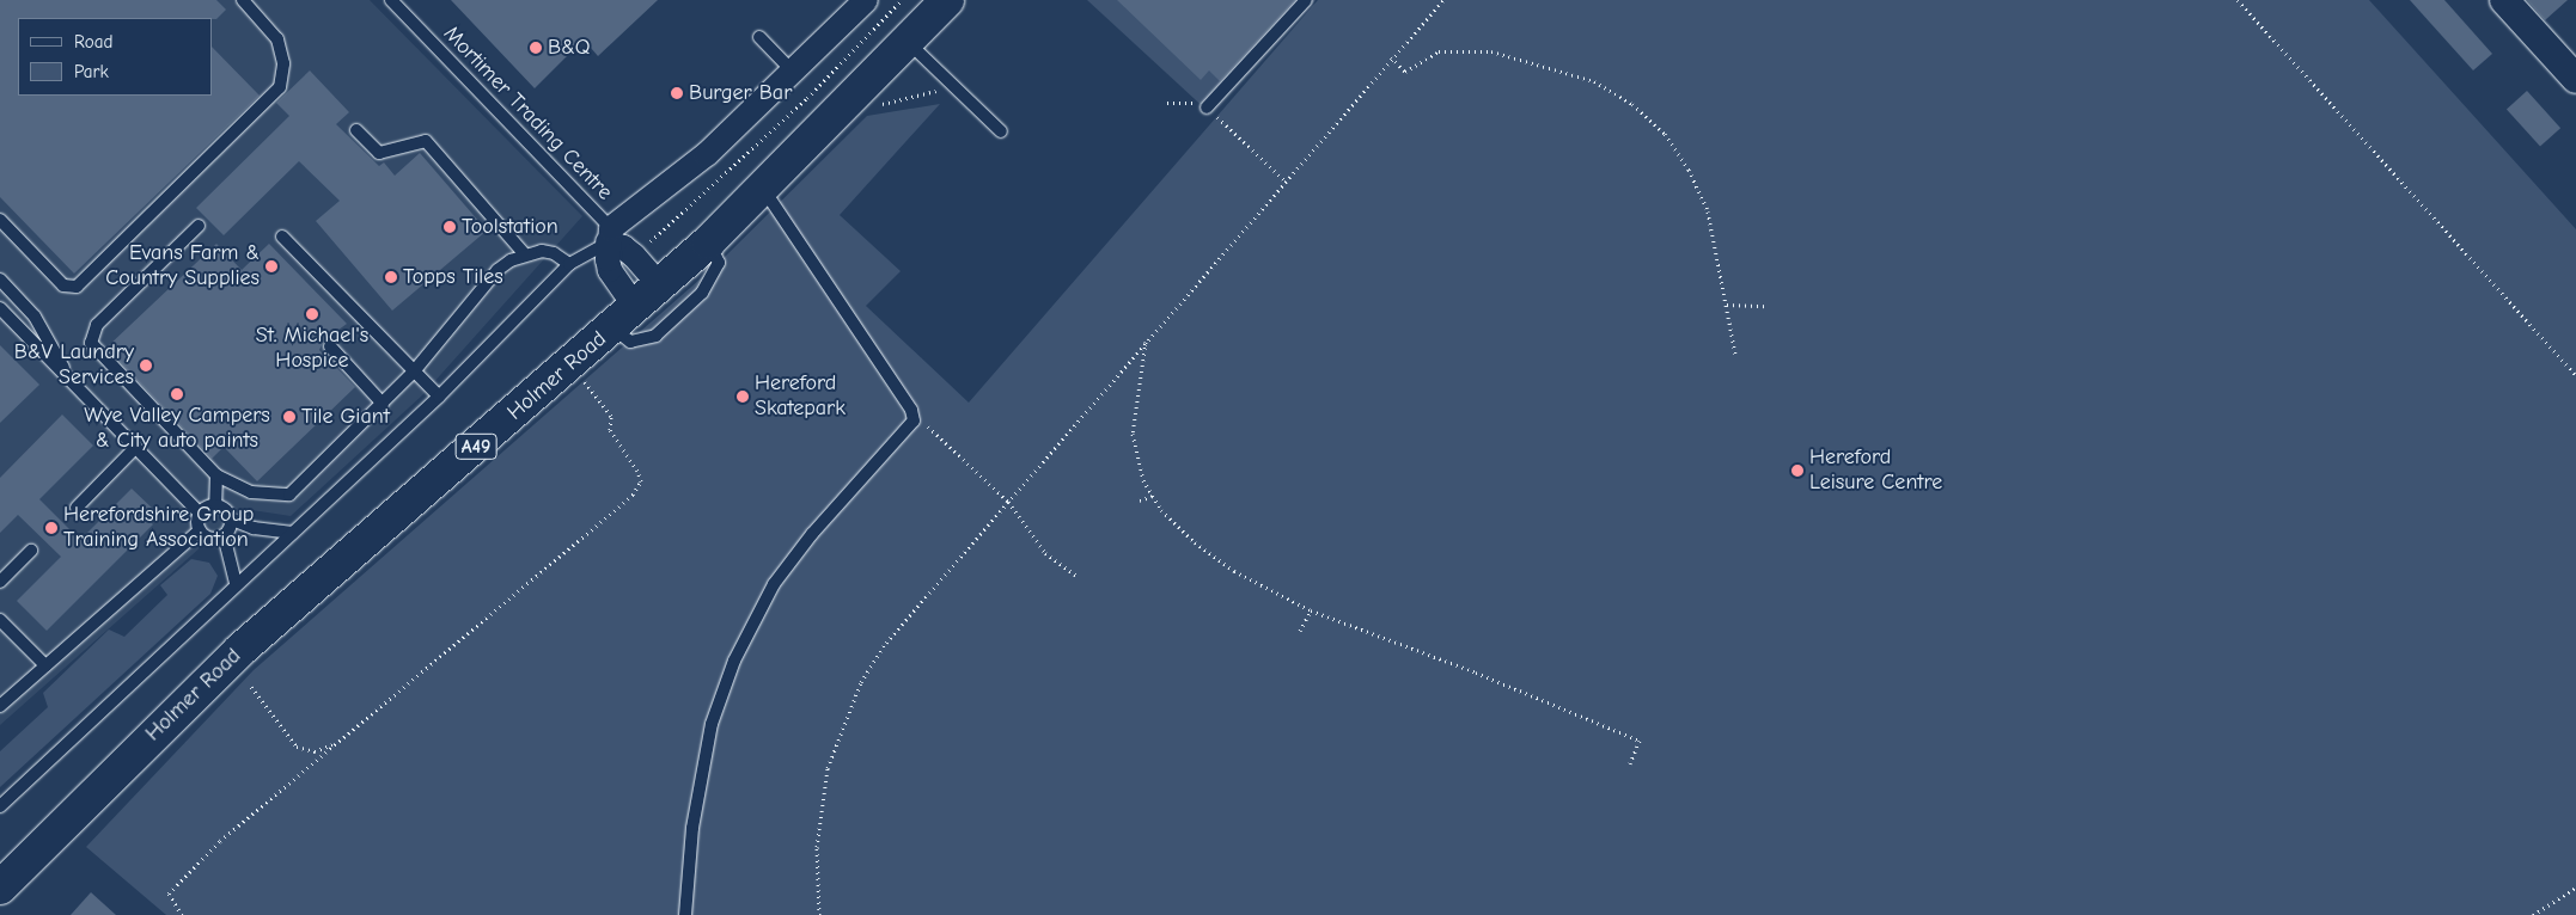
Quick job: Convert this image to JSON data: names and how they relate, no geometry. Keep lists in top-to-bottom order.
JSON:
{
  "streets": {
    "highway": ["Holmer Road", "A49"],
    "lane": ["Mortimer Trading Centre"]
  },
  "places": [
    "B&Q",
    "Burger Bar",
    "Toolstation",
    "Evans Farm & Country Supplies",
    "Topps Tiles",
    "St. Michael's Hospice",
    "B&V Laundry Services",
    "Wye Valley Campers & City auto paints",
    "Hereford Skatepark",
    "Tile Giant",
    "Hereford Leisure Centre",
    "Herefordshire Group Training Association"
  ],
  "legend": ["Road", "Park"]
}
